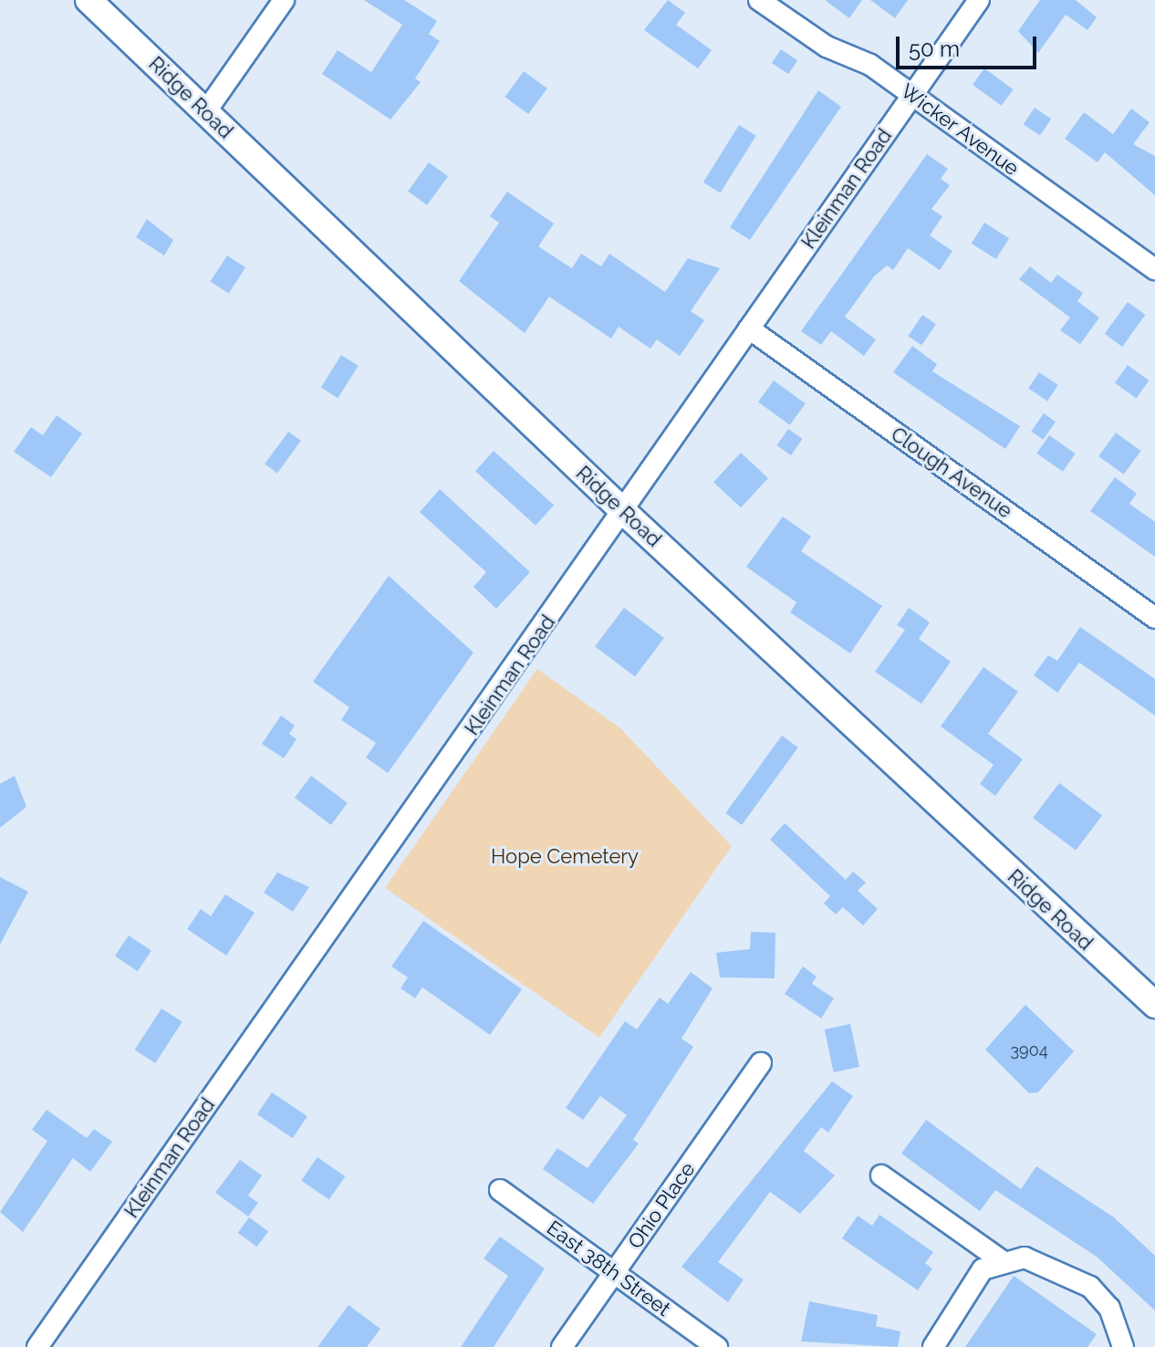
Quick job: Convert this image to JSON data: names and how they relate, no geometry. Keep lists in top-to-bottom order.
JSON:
{
  "streets": {
    "main road": ["Ridge Road"],
    "street": [
      "Wicker Avenue",
      "Kleinman Road",
      "Clough Avenue",
      "Ohio Place",
      "East 38th Street"
    ]
  },
  "crossings": [
    ["Ridge Road", "Kleinman Road"],
    ["Wicker Avenue", "Kleinman Road"],
    ["Kleinman Road", "Clough Avenue"],
    ["Ohio Place", "East 38th Street"]
  ],
  "parks": ["Hope Cemetery"],
  "house_numbers": ["3904"],
  "scale_bar": "50 m"
}
